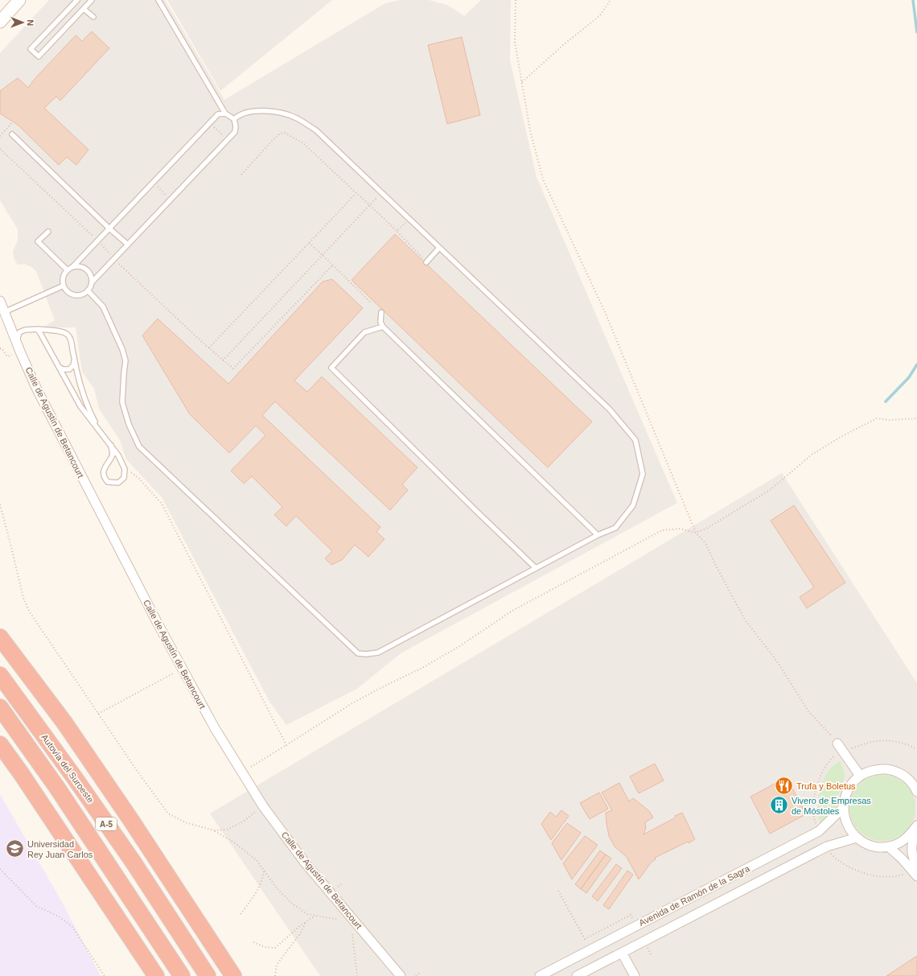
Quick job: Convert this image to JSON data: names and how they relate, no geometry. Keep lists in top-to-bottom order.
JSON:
{
  "streets": {
    "highway": ["Autovía del Suroeste", "A-5"],
    "street": ["Calle de Agustín de Betancourt", "Avenida de Ramón de la Sagra"]
  },
  "places": {
    "restaurant": ["Trufa y Boletus"],
    "building": ["Vivero de Empresas de Móstoles"],
    "school or university": ["Universidad Rey Juan Carlos"]
  },
  "north": "right"
}
